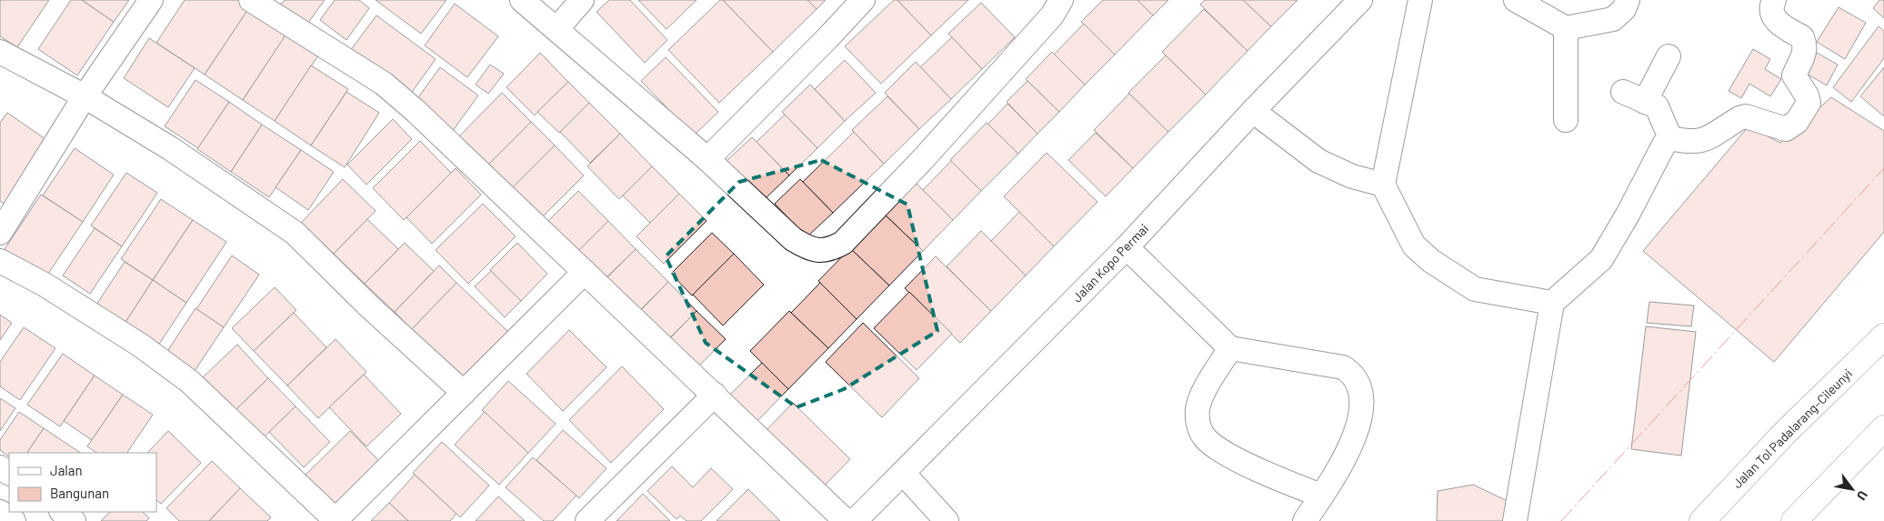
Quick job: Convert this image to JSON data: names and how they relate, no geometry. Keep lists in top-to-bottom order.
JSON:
{
  "streets": {
    "highway": ["Jalan Tol Padalarang–Cileunyi"],
    "street": ["Jalan Kopo Permai"]
  },
  "legend": ["Jalan", "Bangunan"],
  "north": "bottom right"
}
